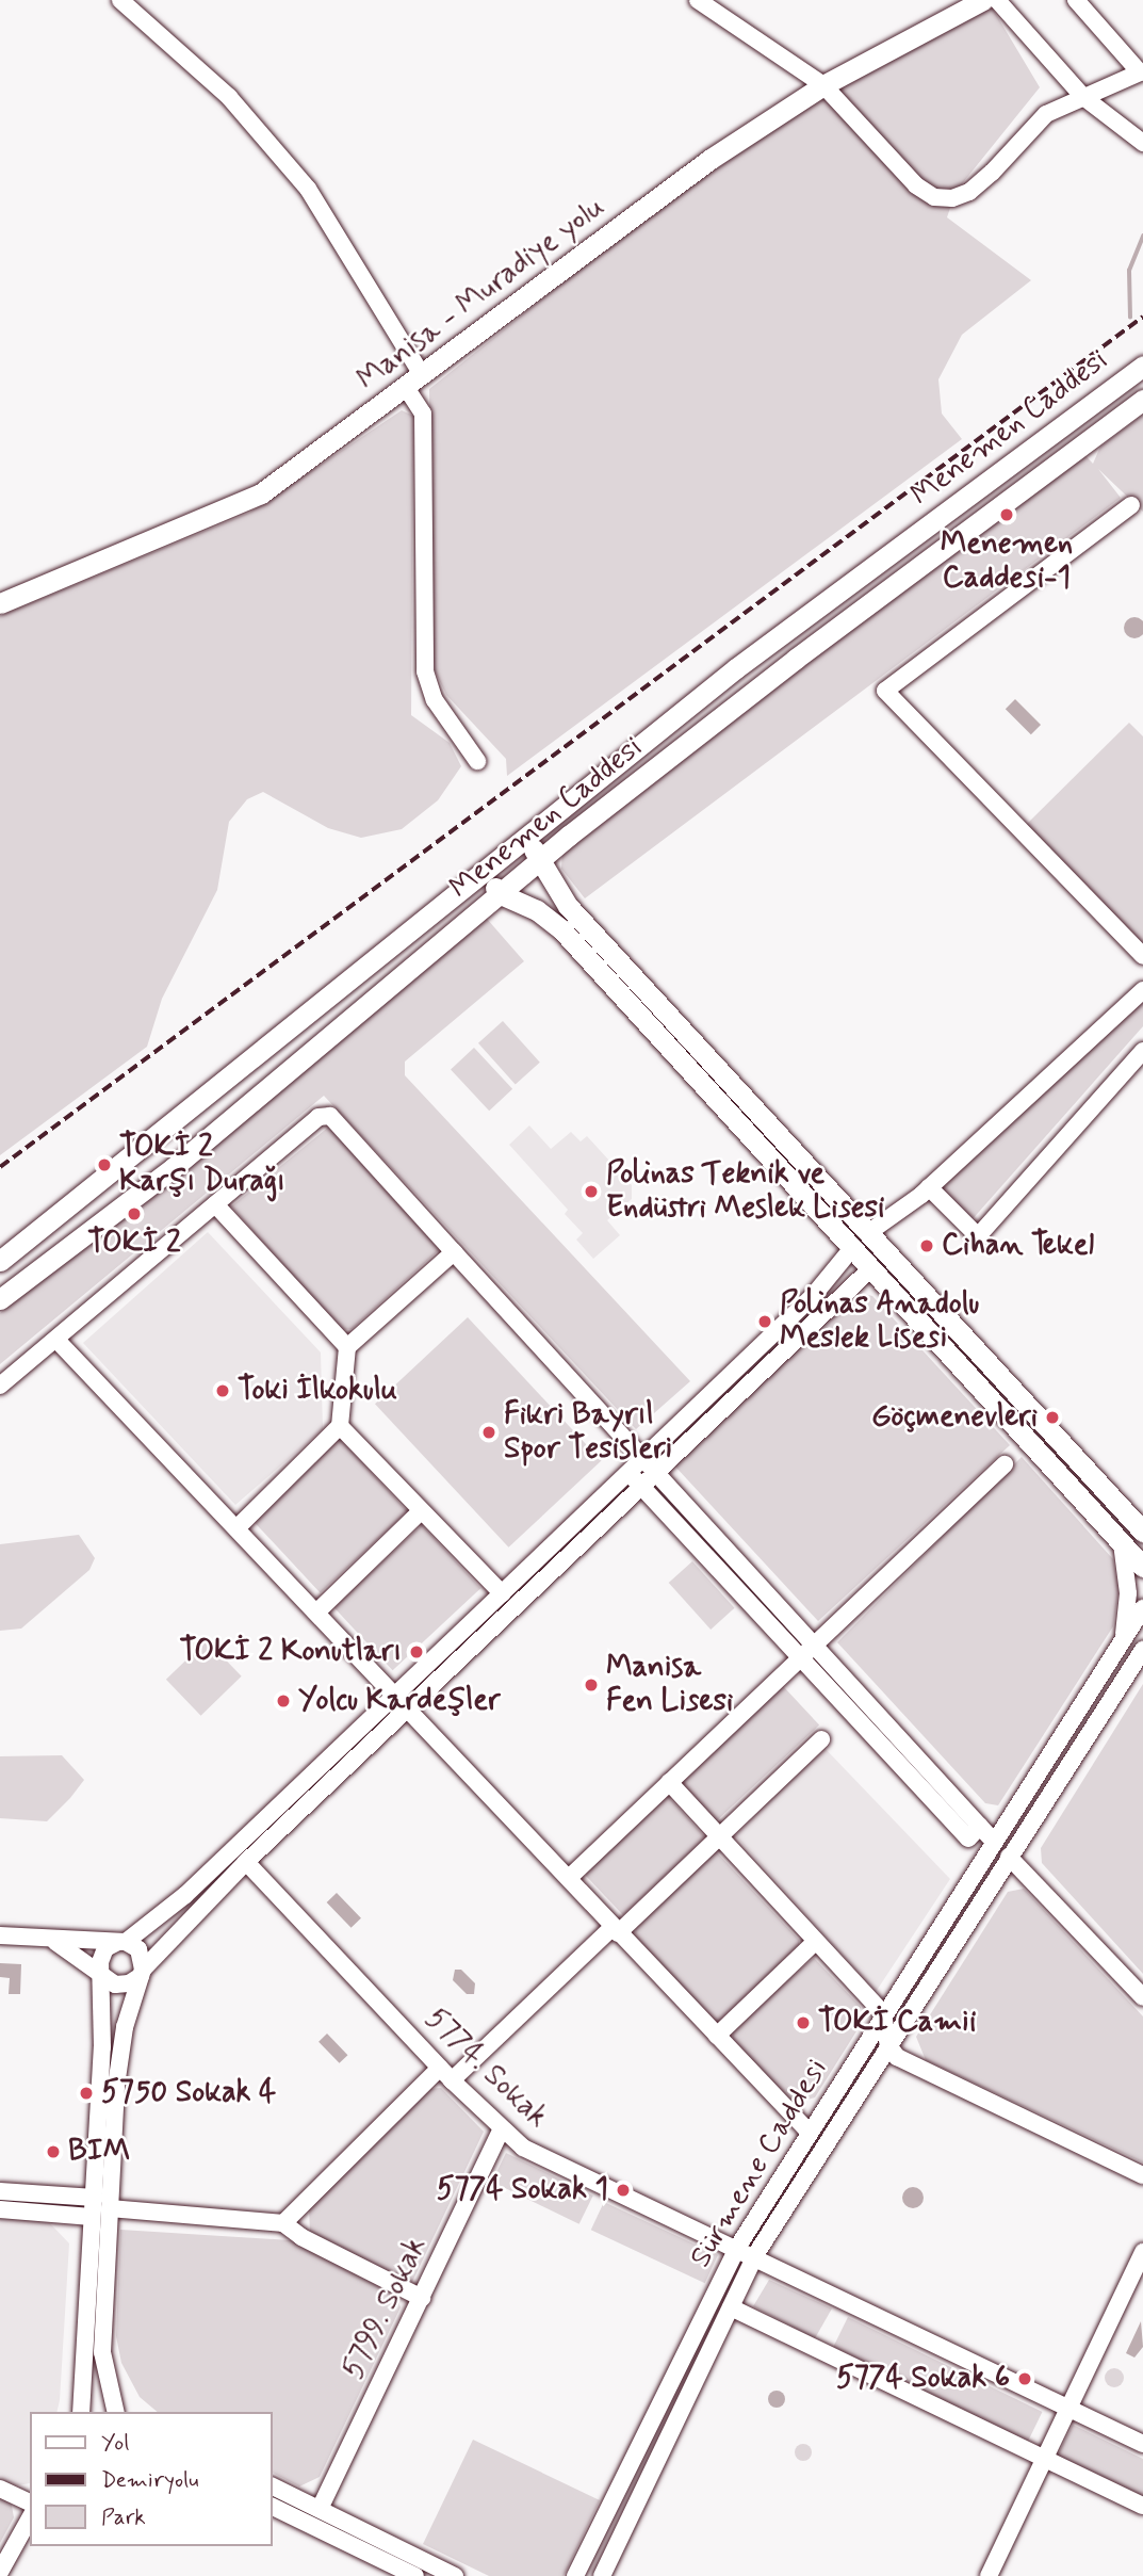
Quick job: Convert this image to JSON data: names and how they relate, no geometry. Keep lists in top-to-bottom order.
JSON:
{
  "streets": {
    "main road": ["Manisa - Muradiye yolu", "Menemen Caddesi"],
    "street": ["5774. Sokak", "Sürmene Caddesi", "5799. Sokak"]
  },
  "crossings": [
    ["5774. Sokak", "Sürmene Caddesi"],
    ["5774. Sokak", "5799. Sokak"]
  ],
  "places": [
    "Menemen Caddesi-1",
    "TOKİ 2 Karşı Durağı",
    "Polinas Teknik ve Endüstri Meslek Lisesi",
    "TOKİ 2",
    "Cihan Tekel",
    "Polinas Anadolu Meslek Lisesi",
    "Toki İlkokulu",
    "Göçmenevleri",
    "Fikri Bayrıl Spor Tesisleri",
    "TOKİ 2 Konutları",
    "Manisa Fen Lisesi",
    "Yolcu Kardeşler",
    "TOKİ Camii",
    "5750 Sokak 4",
    "BIM",
    "5774 Sokak 1",
    "5774 Sokak 6"
  ],
  "legend": ["Yol", "Demiryolu", "Park"]
}
